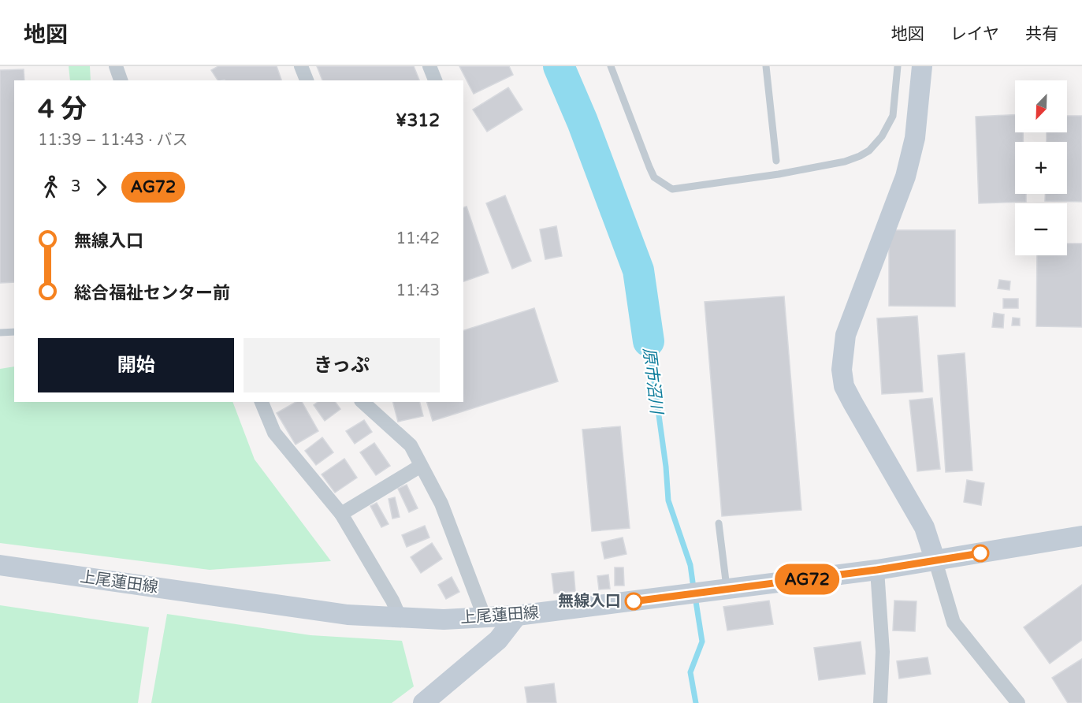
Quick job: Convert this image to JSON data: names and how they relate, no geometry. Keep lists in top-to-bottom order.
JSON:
{
  "streets": {
    "main road": ["上尾蓮田線"]
  },
  "water": ["原市沼川"],
  "places": ["無線入口"],
  "lines": ["bus line AG72"],
  "north": "bottom left",
  "page": {
    "header": "地図",
    "nav": ["地図", "レイヤ", "共有"],
    "on_map": "AG72",
    "map_buttons": ["+", "−"],
    "heading": ["4 分", "11:39 – 11:43 · バス", "¥312"],
    "legs": ["3", "AG72"],
    "list": [
      {
        "name": "無線入口",
        "value": "11:42"
      },
      {
        "name": "総合福祉センター前",
        "value": "11:43"
      }
    ],
    "buttons": ["開始", "きっぷ"]
  }
}
